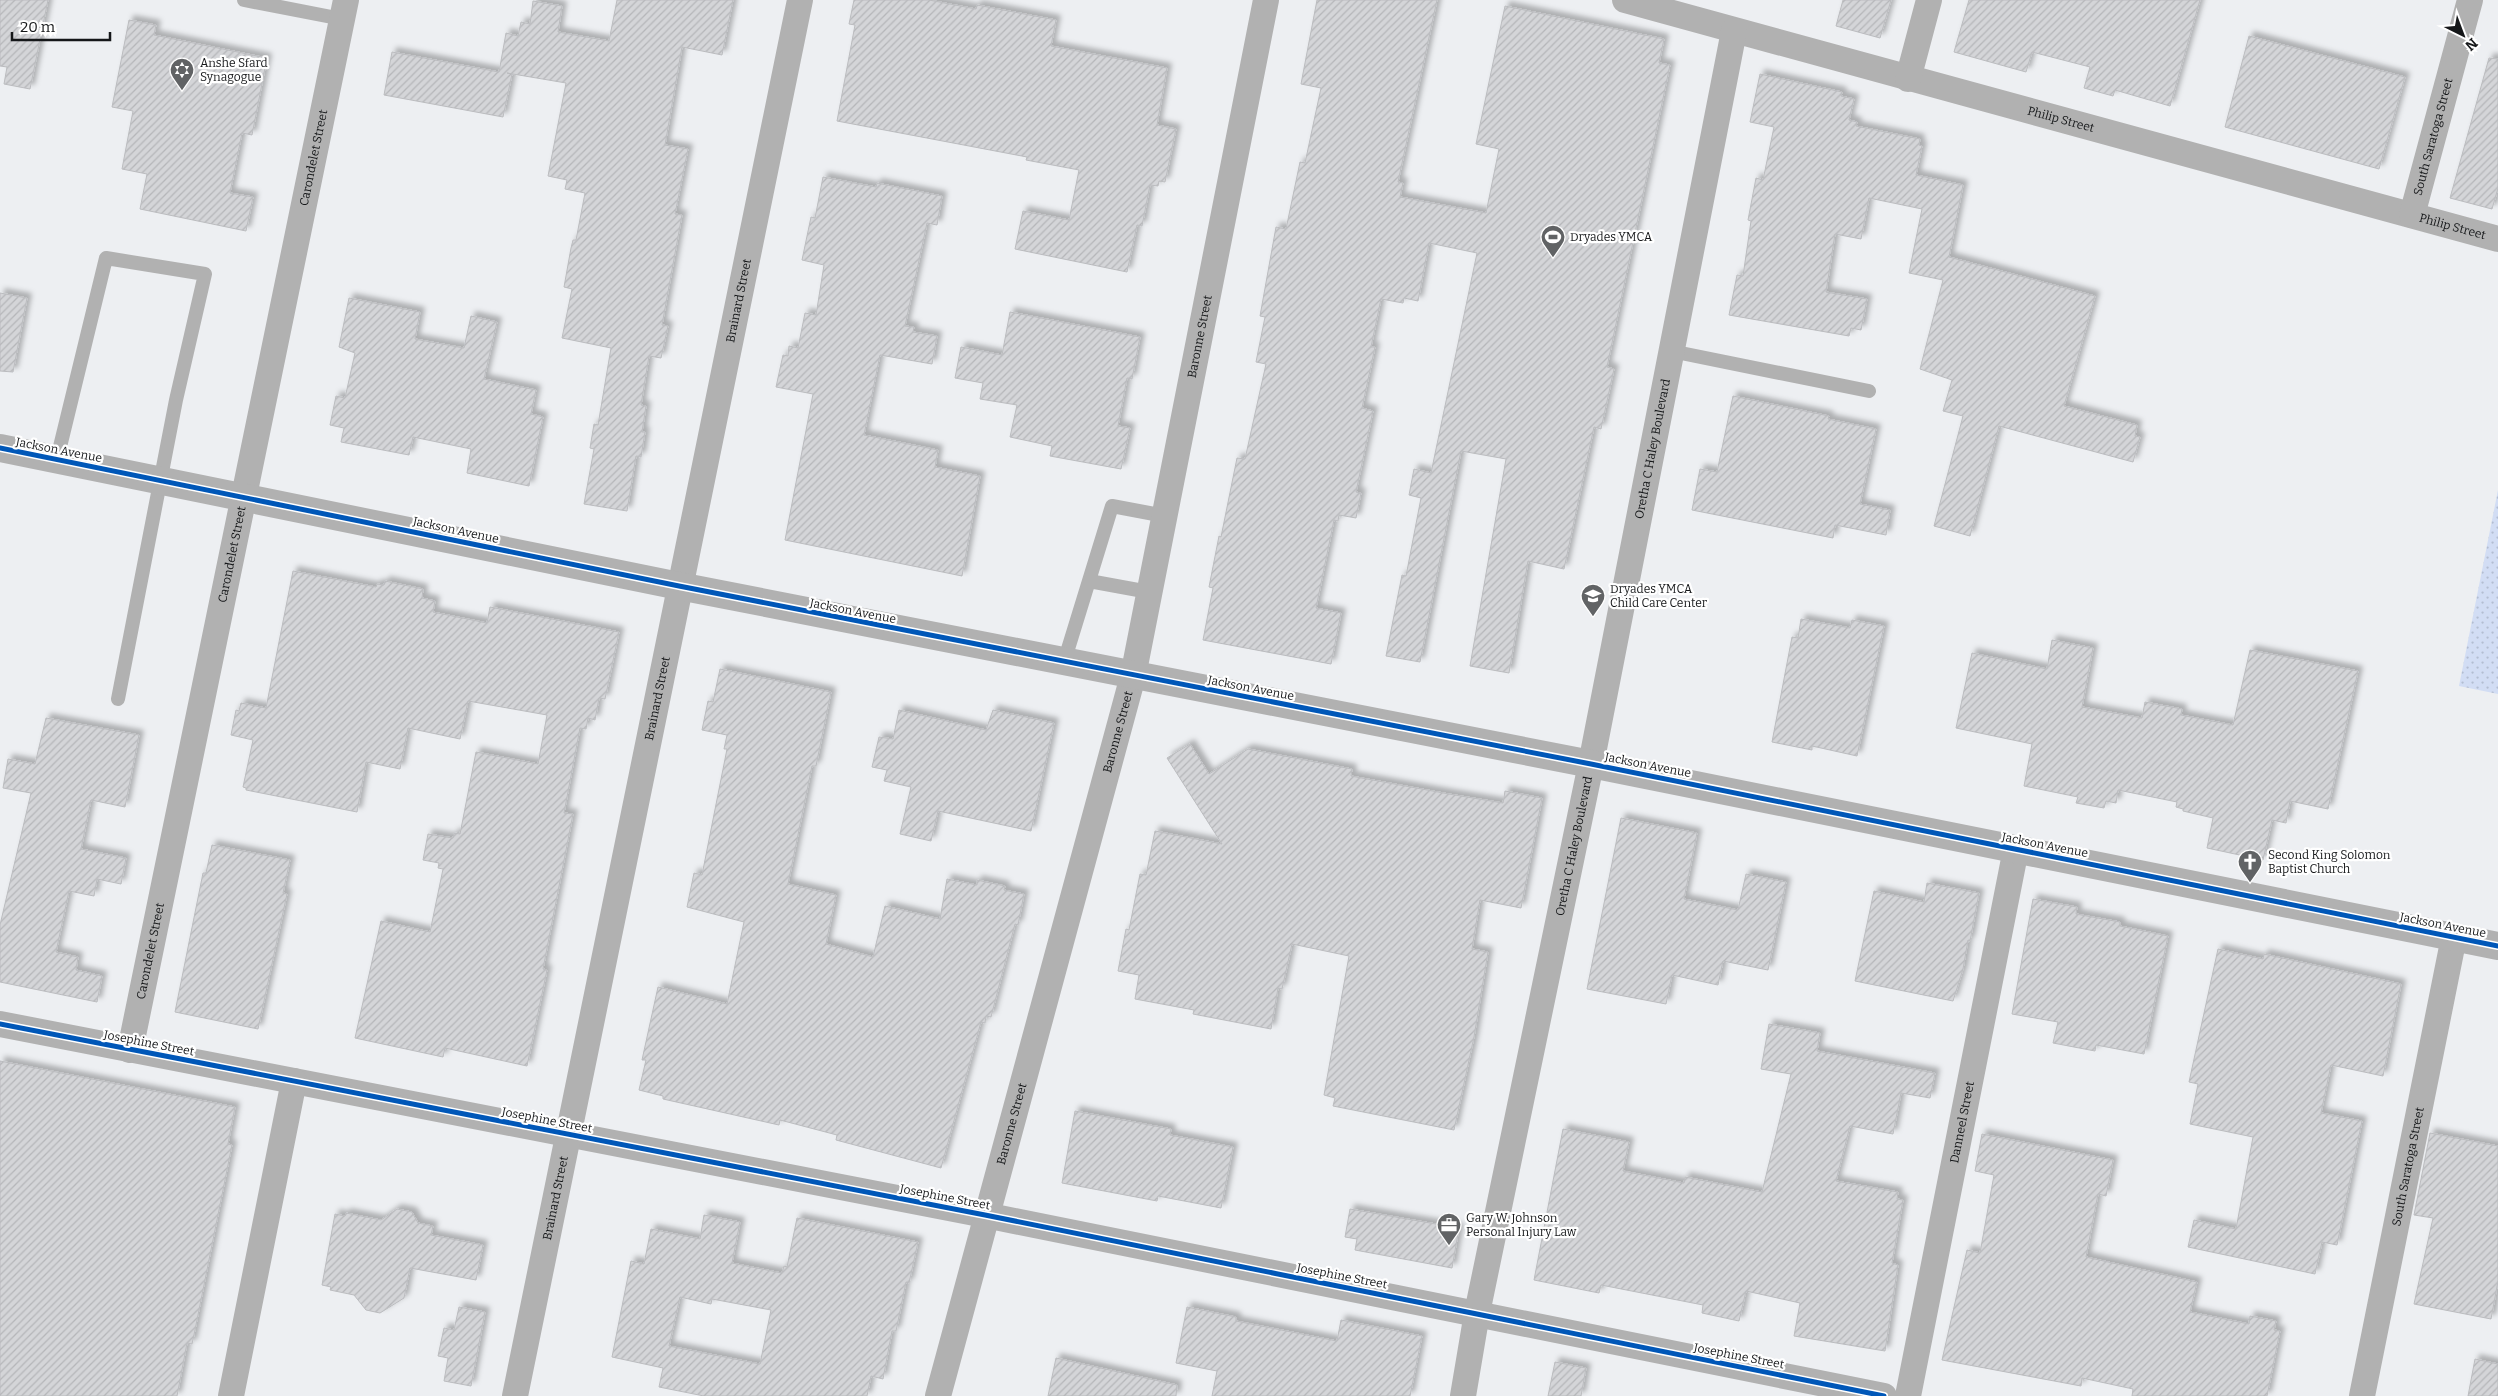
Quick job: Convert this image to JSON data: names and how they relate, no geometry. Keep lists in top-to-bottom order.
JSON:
{
  "streets": {
    "street": [
      "Philip Street",
      "South Saratoga Street",
      "Carondelet Street",
      "Brainard Street",
      "Baronne Street",
      "Oretha C Haley Boulevard",
      "Jackson Avenue",
      "Josephine Street",
      "Danneel Street"
    ]
  },
  "crossings": [
    ["Philip Street", "South Saratoga Street"],
    ["Philip Street", "Oretha C Haley Boulevard"],
    ["South Saratoga Street", "Jackson Avenue"],
    ["Carondelet Street", "Jackson Avenue"],
    ["Carondelet Street", "Josephine Street"],
    ["Brainard Street", "Jackson Avenue"],
    ["Brainard Street", "Josephine Street"],
    ["Baronne Street", "Jackson Avenue"],
    ["Baronne Street", "Josephine Street"],
    ["Oretha C Haley Boulevard", "Jackson Avenue"],
    ["Oretha C Haley Boulevard", "Josephine Street"],
    ["Jackson Avenue", "Danneel Street"]
  ],
  "places": {
    "synagogue": ["Anshe Sfard Synagogue"],
    "sports": ["Dryades YMCA"],
    "school or university": ["Dryades YMCA Child Care Center"],
    "church": ["Second King Solomon Baptist Church"],
    "office": ["Gary W. Johnson Personal Injury Law"]
  },
  "scale_bar": "20 m",
  "north": "bottom right"
}
